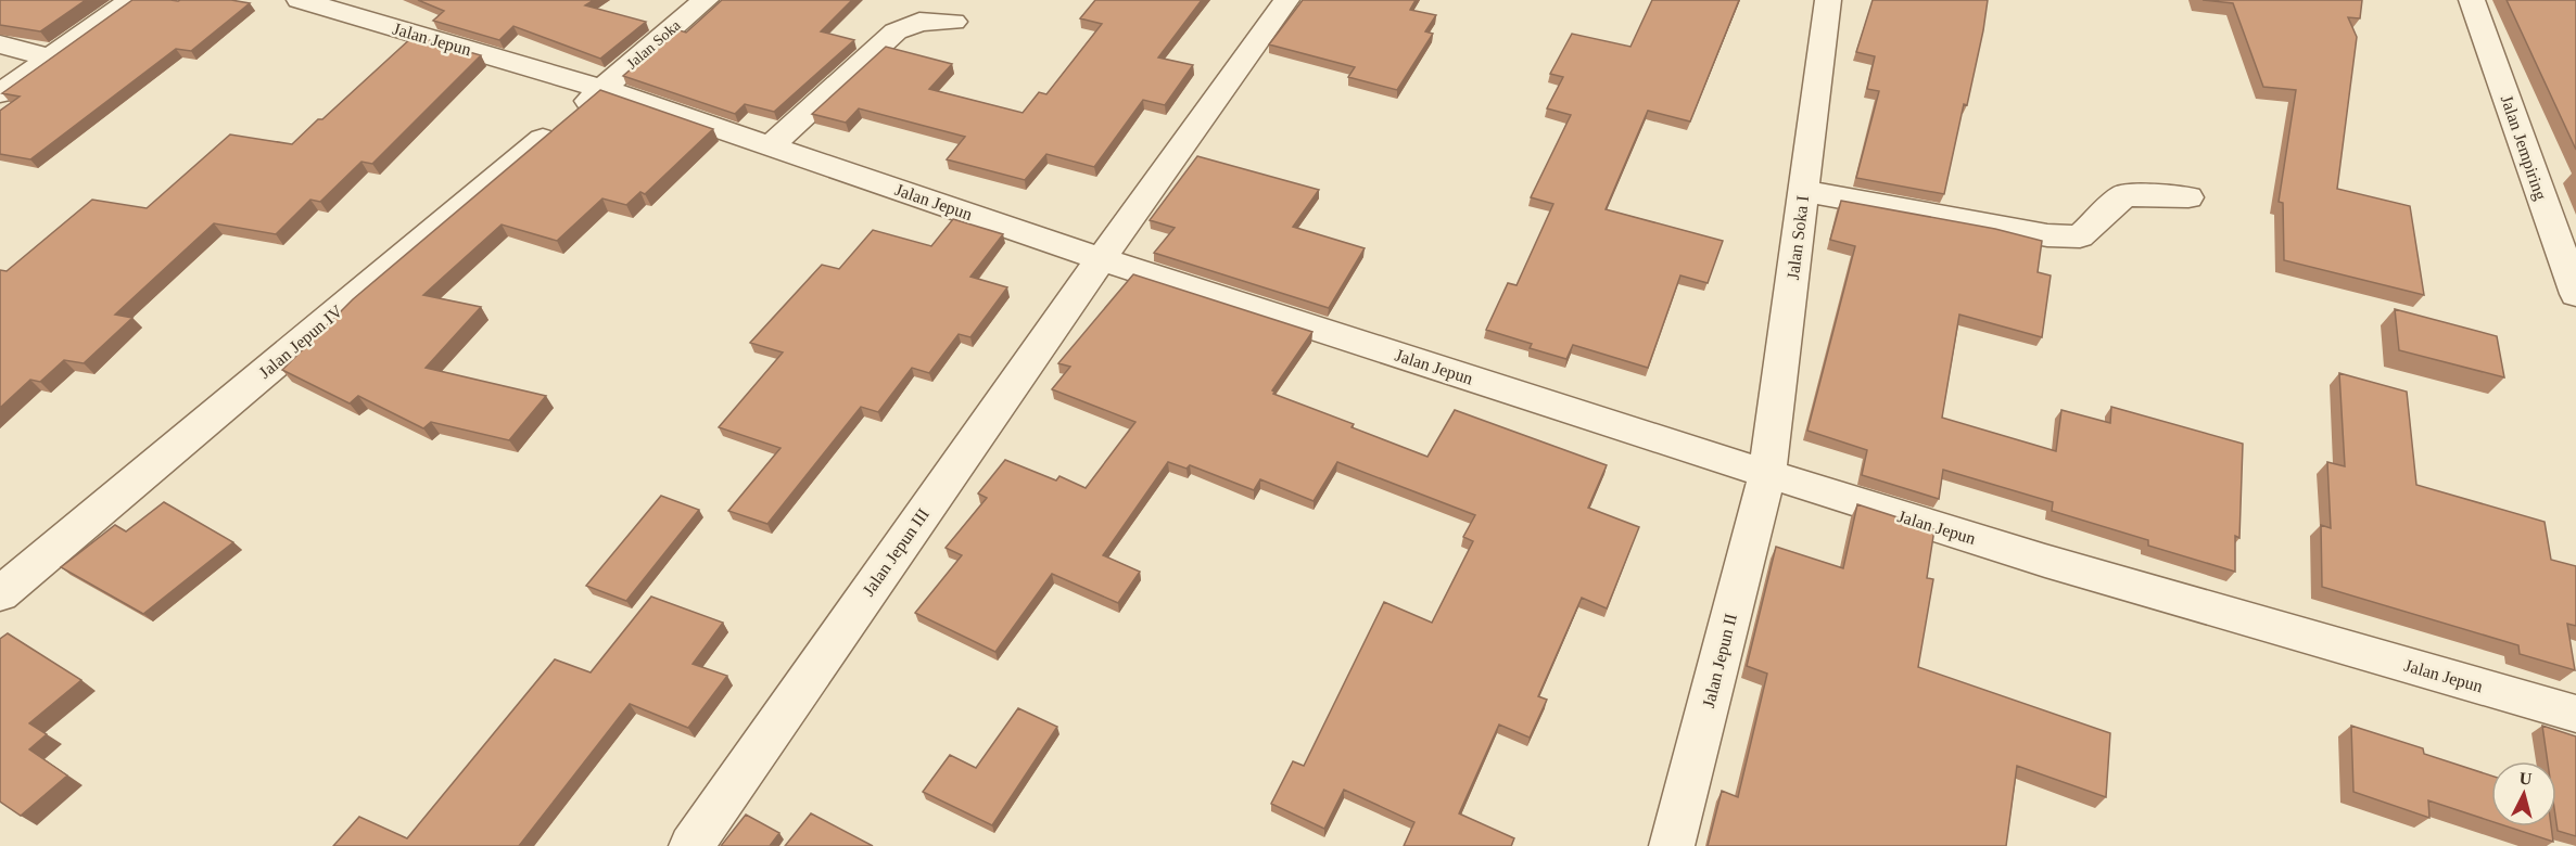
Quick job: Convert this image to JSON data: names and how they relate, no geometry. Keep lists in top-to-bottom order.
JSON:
{
  "streets": {
    "street": [
      "Jalan Jepun",
      "Jalan Soka",
      "Jalan Jempiring",
      "Jalan Soka I",
      "Jalan Jepun IV",
      "Jalan Jepun III",
      "Jalan Jepun II"
    ]
  },
  "crossings": [
    ["Jalan Jepun", "Jalan Soka"],
    ["Jalan Jepun", "Jalan Soka I"],
    ["Jalan Jepun", "Jalan Jepun IV"],
    ["Jalan Jepun", "Jalan Jepun III"],
    ["Jalan Jepun", "Jalan Jepun II"],
    ["Jalan Soka", "Jalan Jepun IV"],
    ["Jalan Soka I", "Jalan Jepun II"]
  ],
  "north": "top"
}
